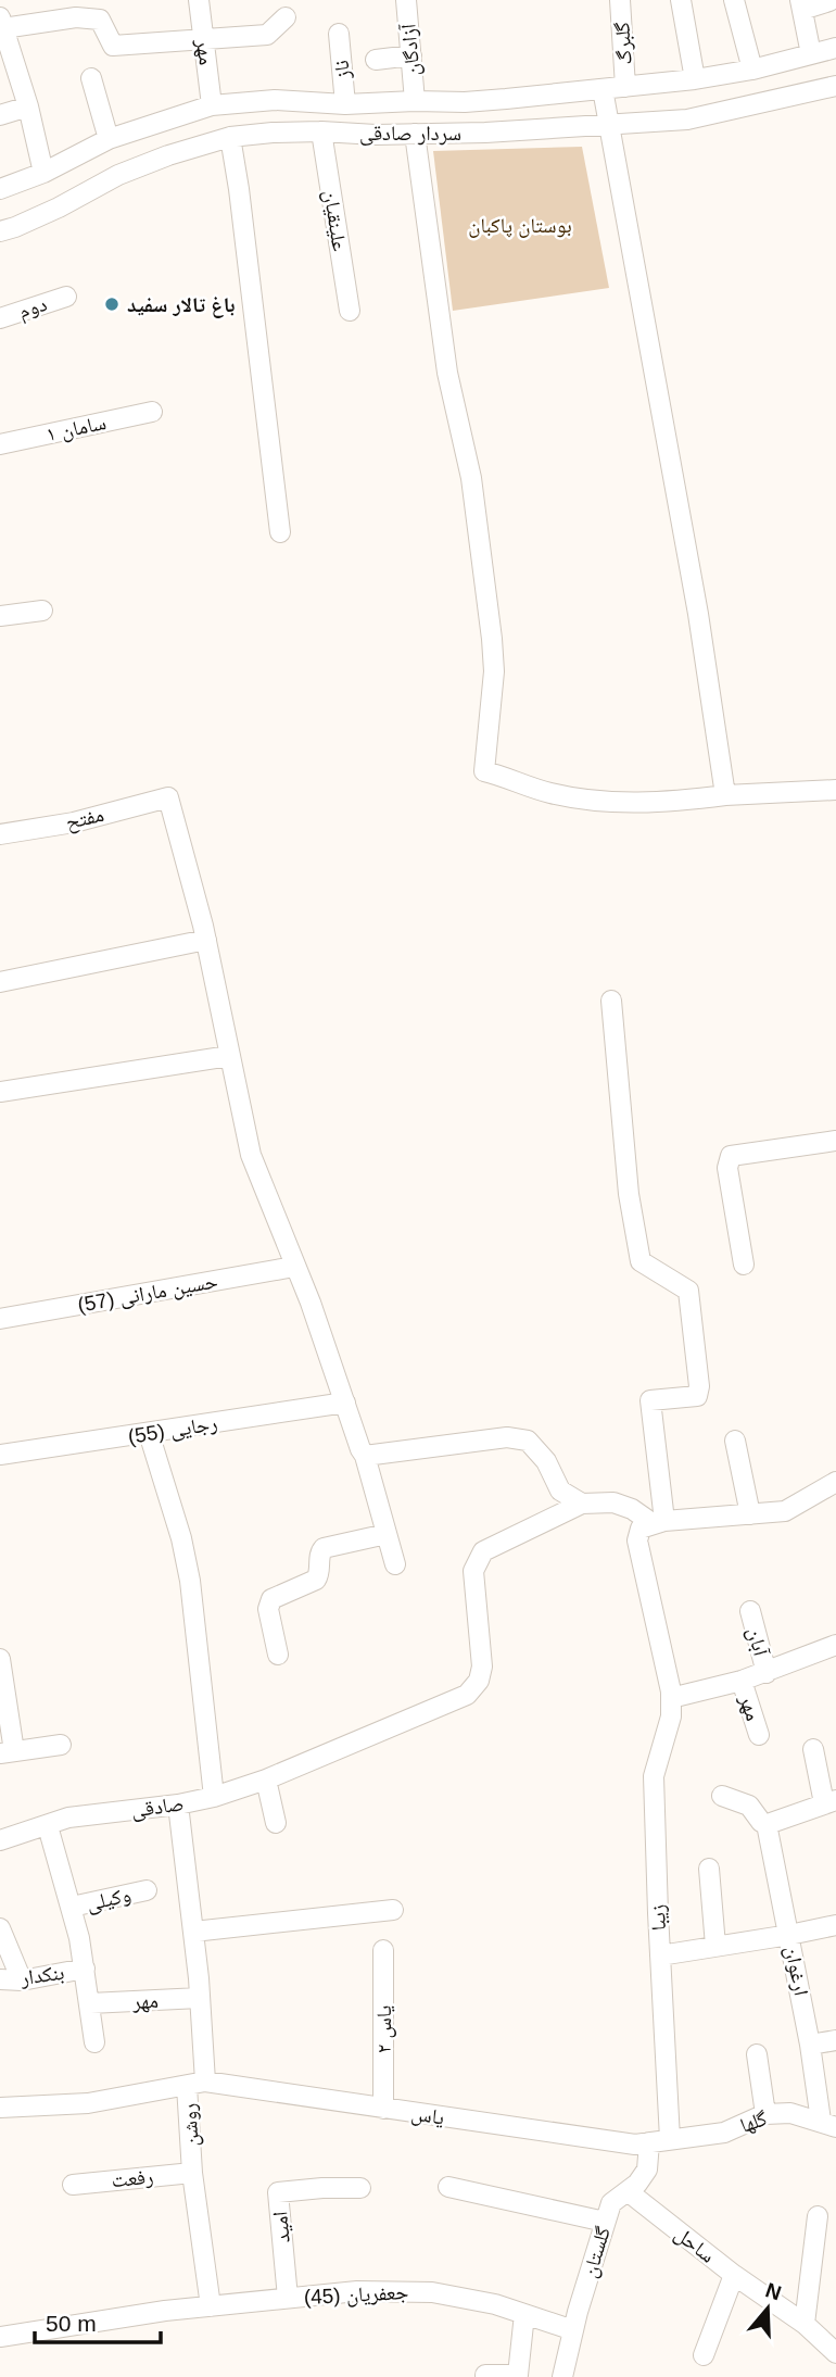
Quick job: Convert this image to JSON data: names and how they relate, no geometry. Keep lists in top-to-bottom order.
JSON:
{
  "streets": {
    "street": [
      "گلبرگ",
      "آزادگان",
      "مهر",
      "ناز",
      "سردار صادقی",
      "علینقیان",
      "دوم",
      "سامان ۱",
      "مفتح",
      "حسین مارانی (57)",
      "رجایی (55)",
      "آبان",
      "صادقی",
      "وکیلی",
      "زیبا",
      "ارغوان",
      "بنکدار",
      "یاس ۲",
      "یاس",
      "گلها",
      "روشن",
      "رفعت",
      "امید",
      "ساحل",
      "گلستان",
      "جعفریان (45)"
    ]
  },
  "crossings": [
    ["سردار صادقی", "علینقیان"],
    ["زیبا", "یاس"],
    ["زیبا", "گلها"],
    ["ارغوان", "گلها"],
    ["یاس ۲", "یاس"],
    ["یاس", "گلها"],
    ["یاس", "روشن"],
    ["یاس", "گلستان"],
    ["روشن", "رفعت"],
    ["روشن", "جعفریان (45)"],
    ["امید", "جعفریان (45)"],
    ["ساحل", "گلستان"],
    ["گلستان", "جعفریان (45)"]
  ],
  "parks": ["بوستان پاکبان"],
  "places": ["باغ تالار سفید"],
  "scale_bar": "50 m",
  "north": "top"
}
